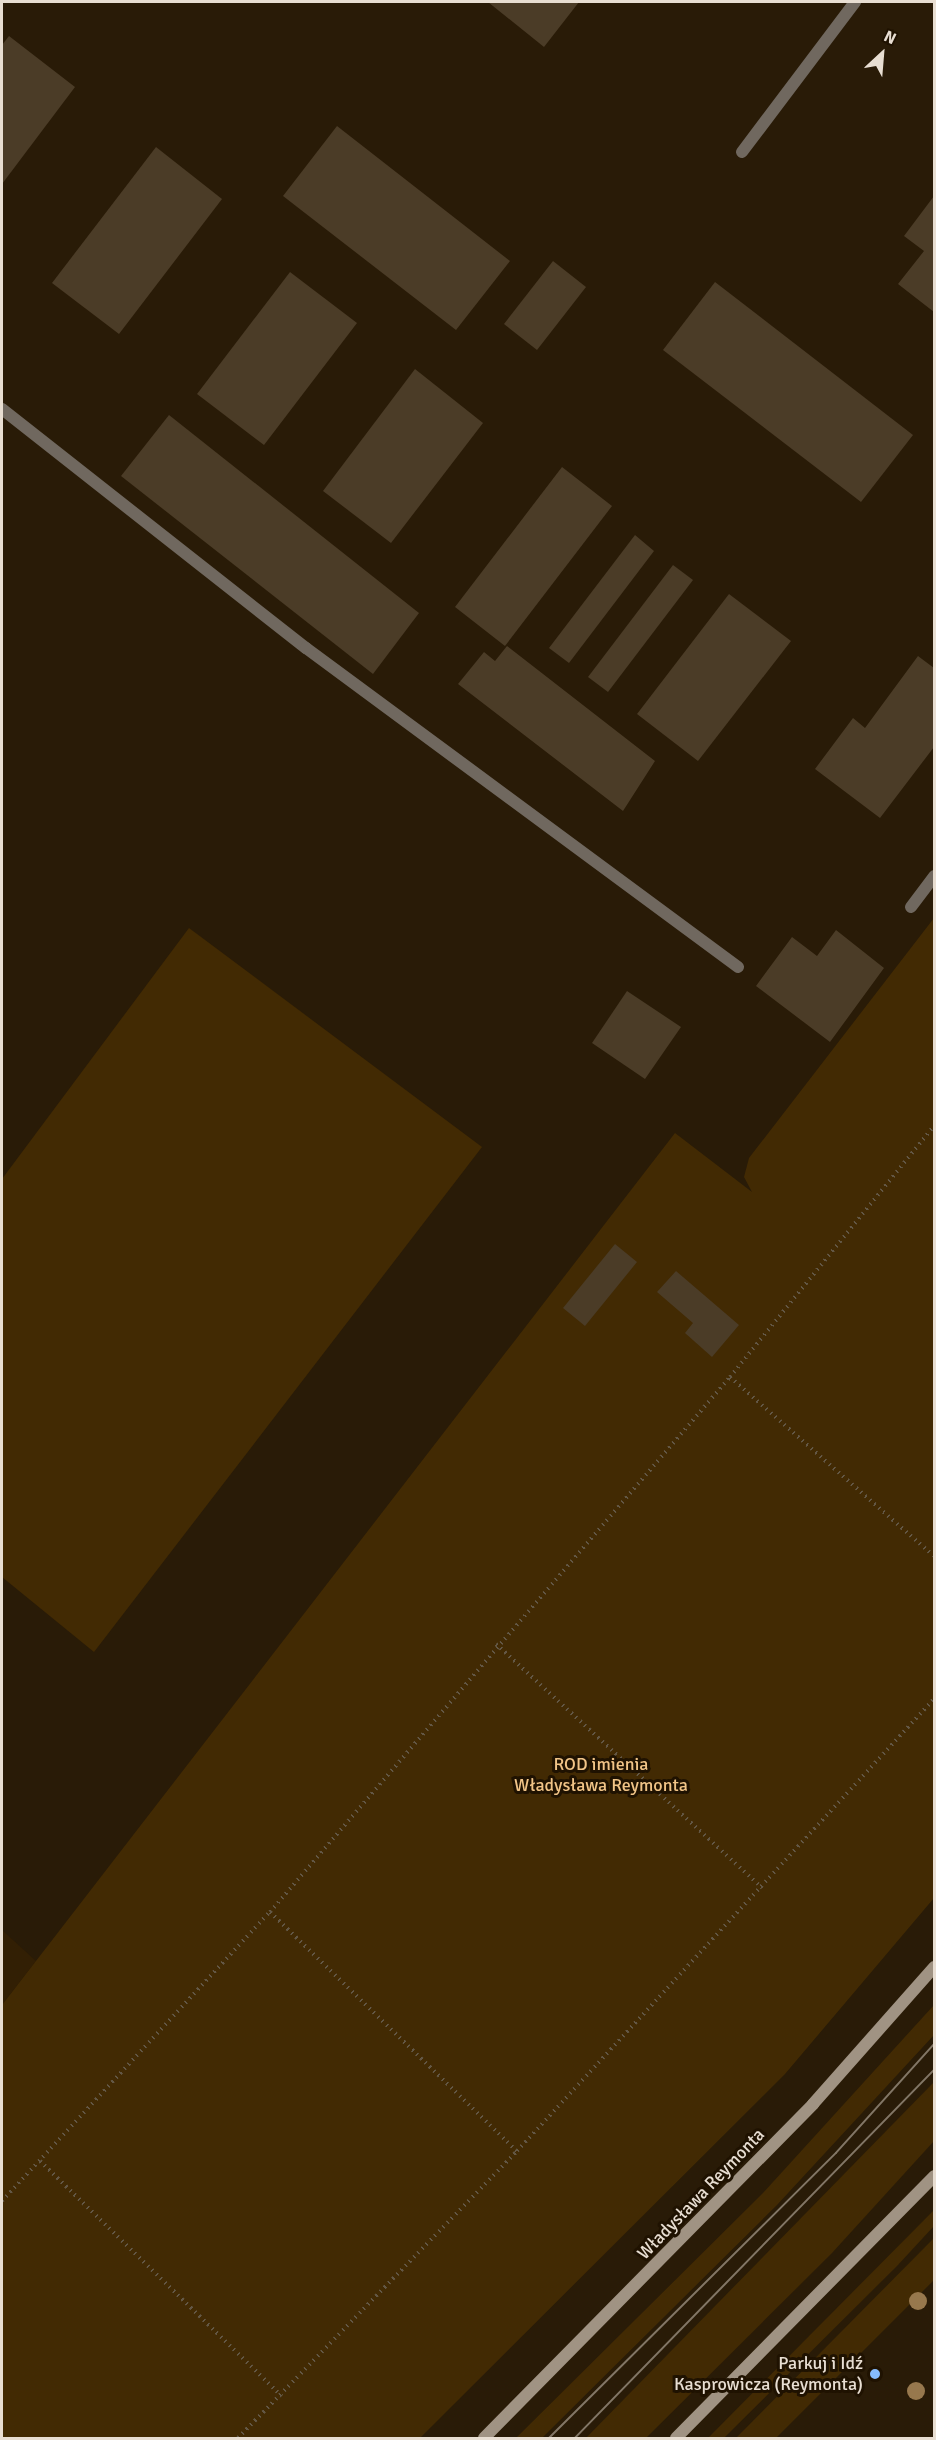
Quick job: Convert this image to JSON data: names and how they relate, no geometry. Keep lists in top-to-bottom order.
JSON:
{
  "streets": {
    "main road": ["Władysława Reymonta"]
  },
  "parks": ["ROD imienia Władysława Reymonta"],
  "places": ["Parkuj i Idź Kasprowicza (Reymonta)"],
  "north": "top right"
}
